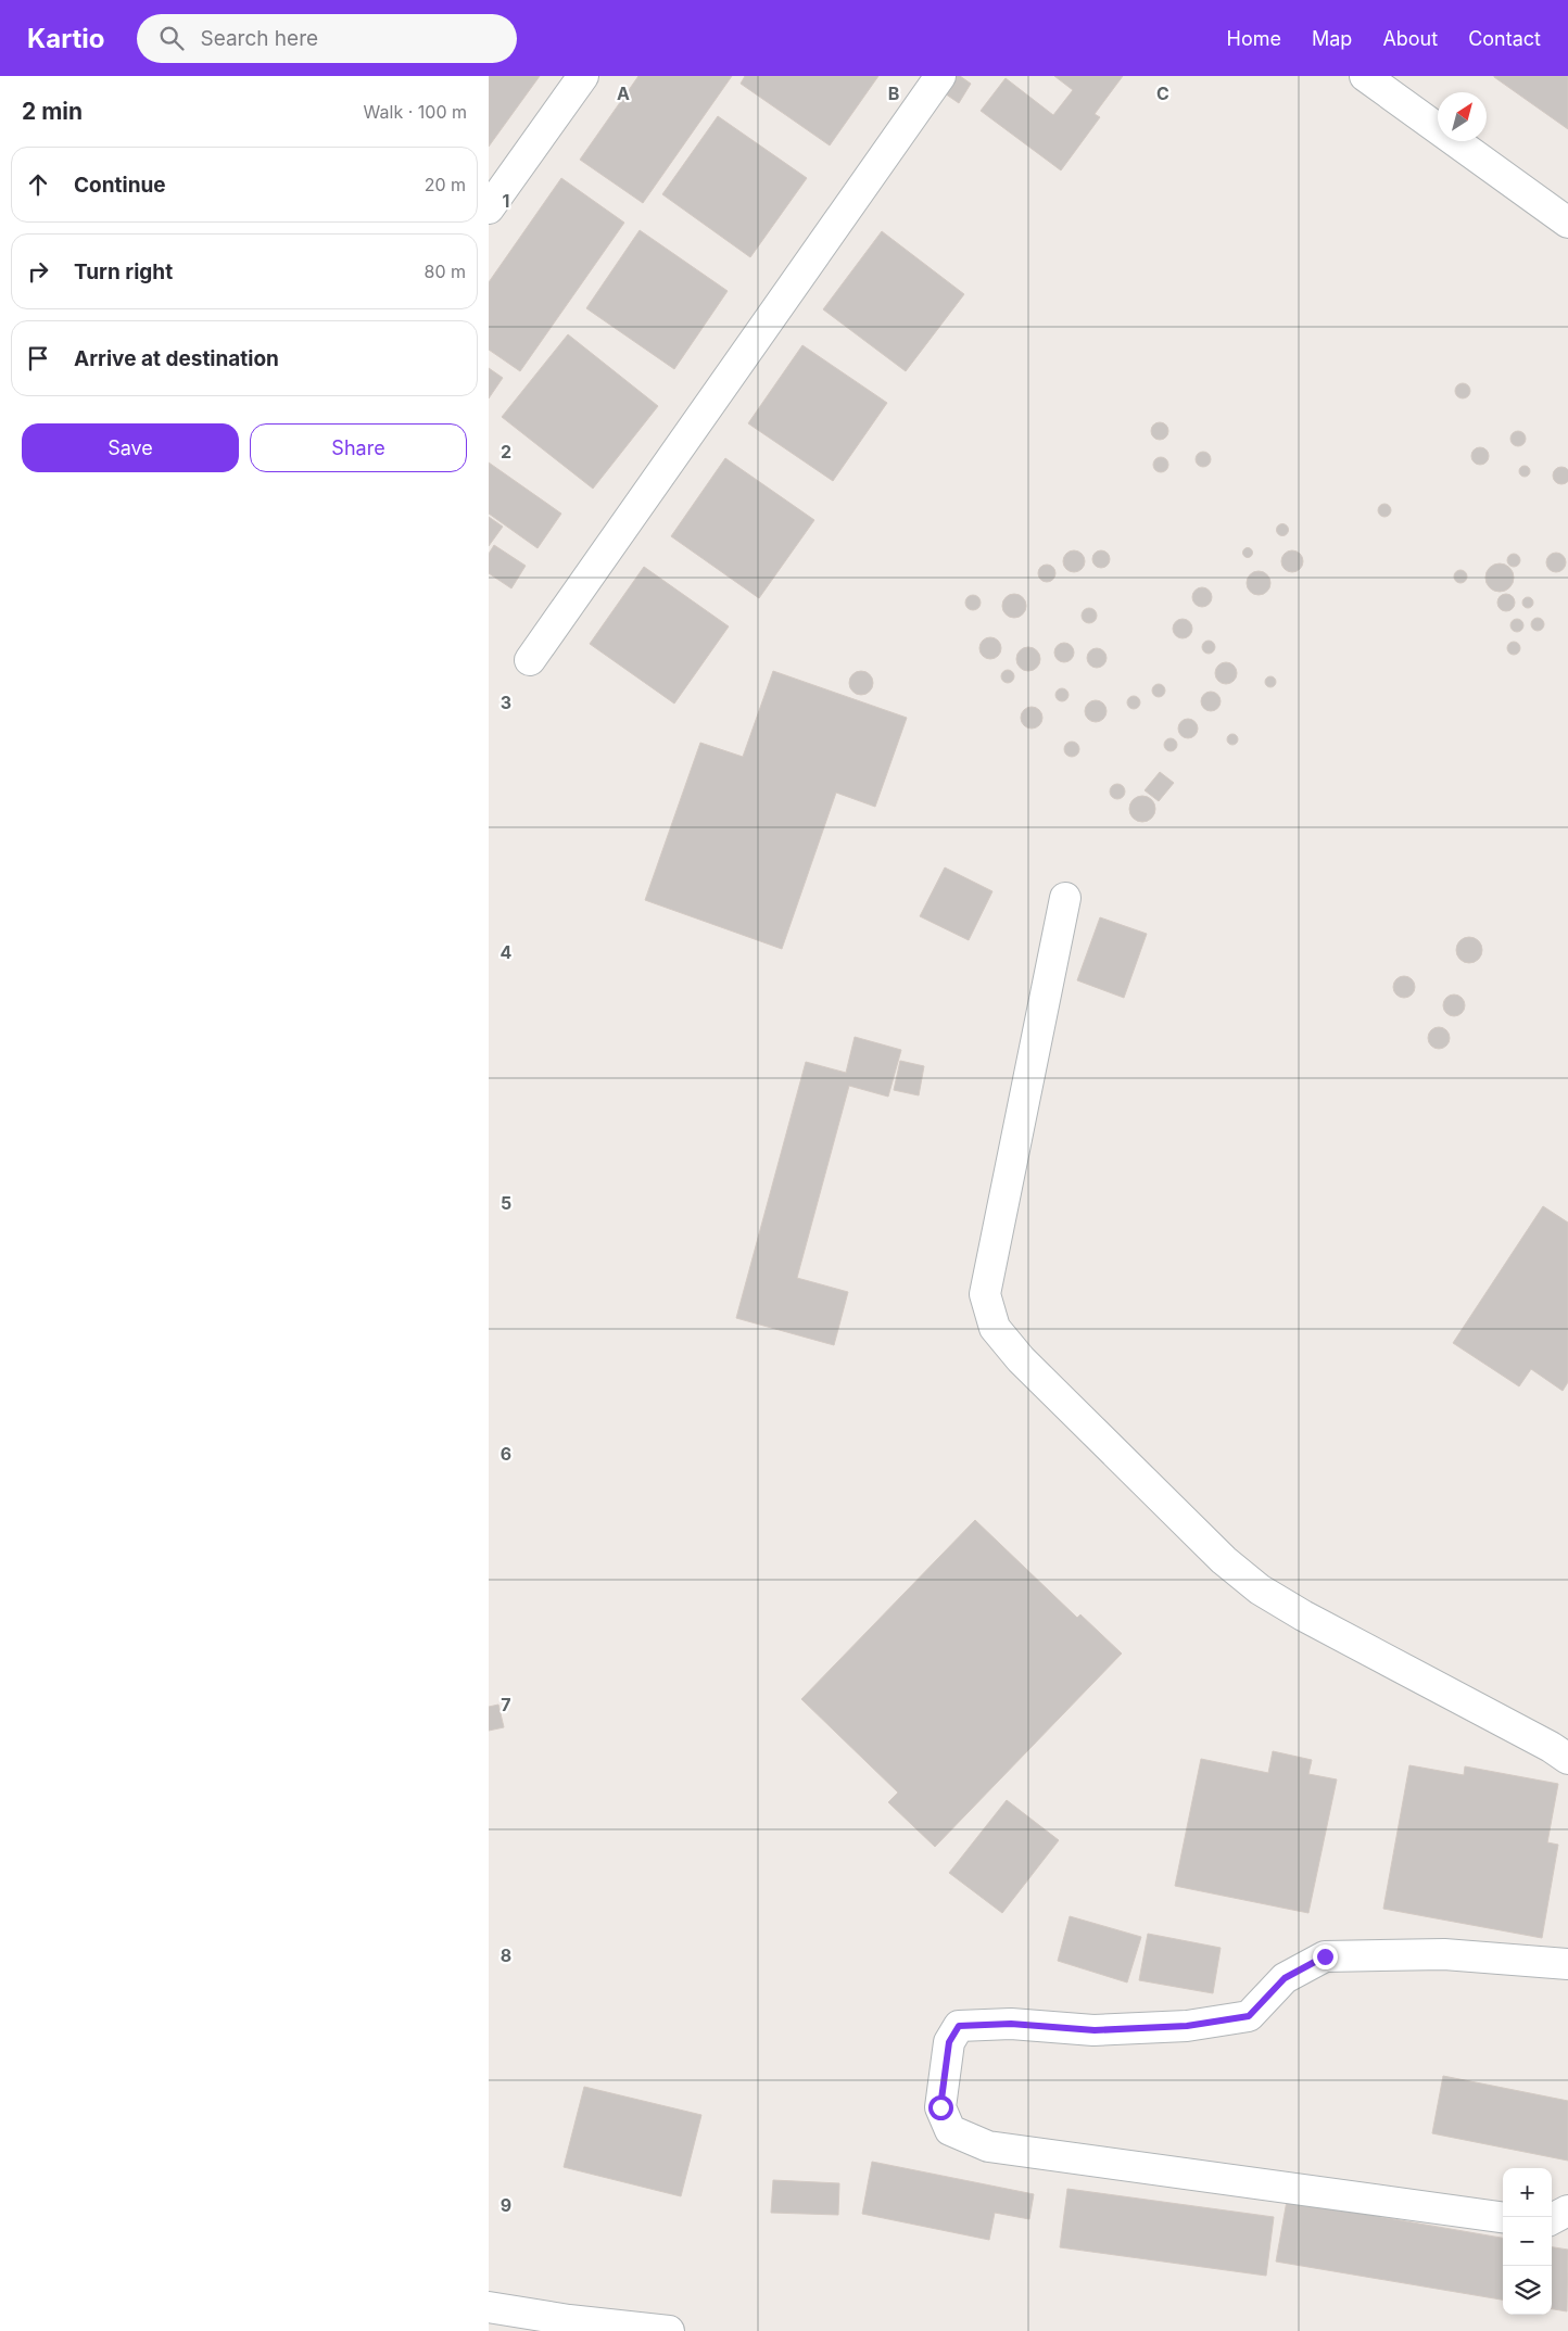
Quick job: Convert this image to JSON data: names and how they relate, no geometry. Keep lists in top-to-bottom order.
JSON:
{
  "north": "top right",
  "page": {
    "header": "Kartio",
    "search": "Search here",
    "nav": [
      "Home",
      "Map",
      "About",
      "Contact"
    ],
    "heading": ["2 min", "Walk · 100 m"],
    "list": [
      ["Continue", "20 m"],
      ["Turn right", "80 m"],
      "Arrive at destination"
    ],
    "buttons": ["Save", "Share"],
    "map_buttons": ["+", "−"]
  },
  "grid": {
    "columns": ["A", "B", "C"],
    "rows": [
      "1",
      "2",
      "3",
      "4",
      "5",
      "6",
      "7",
      "8",
      "9"
    ]
  }
}
